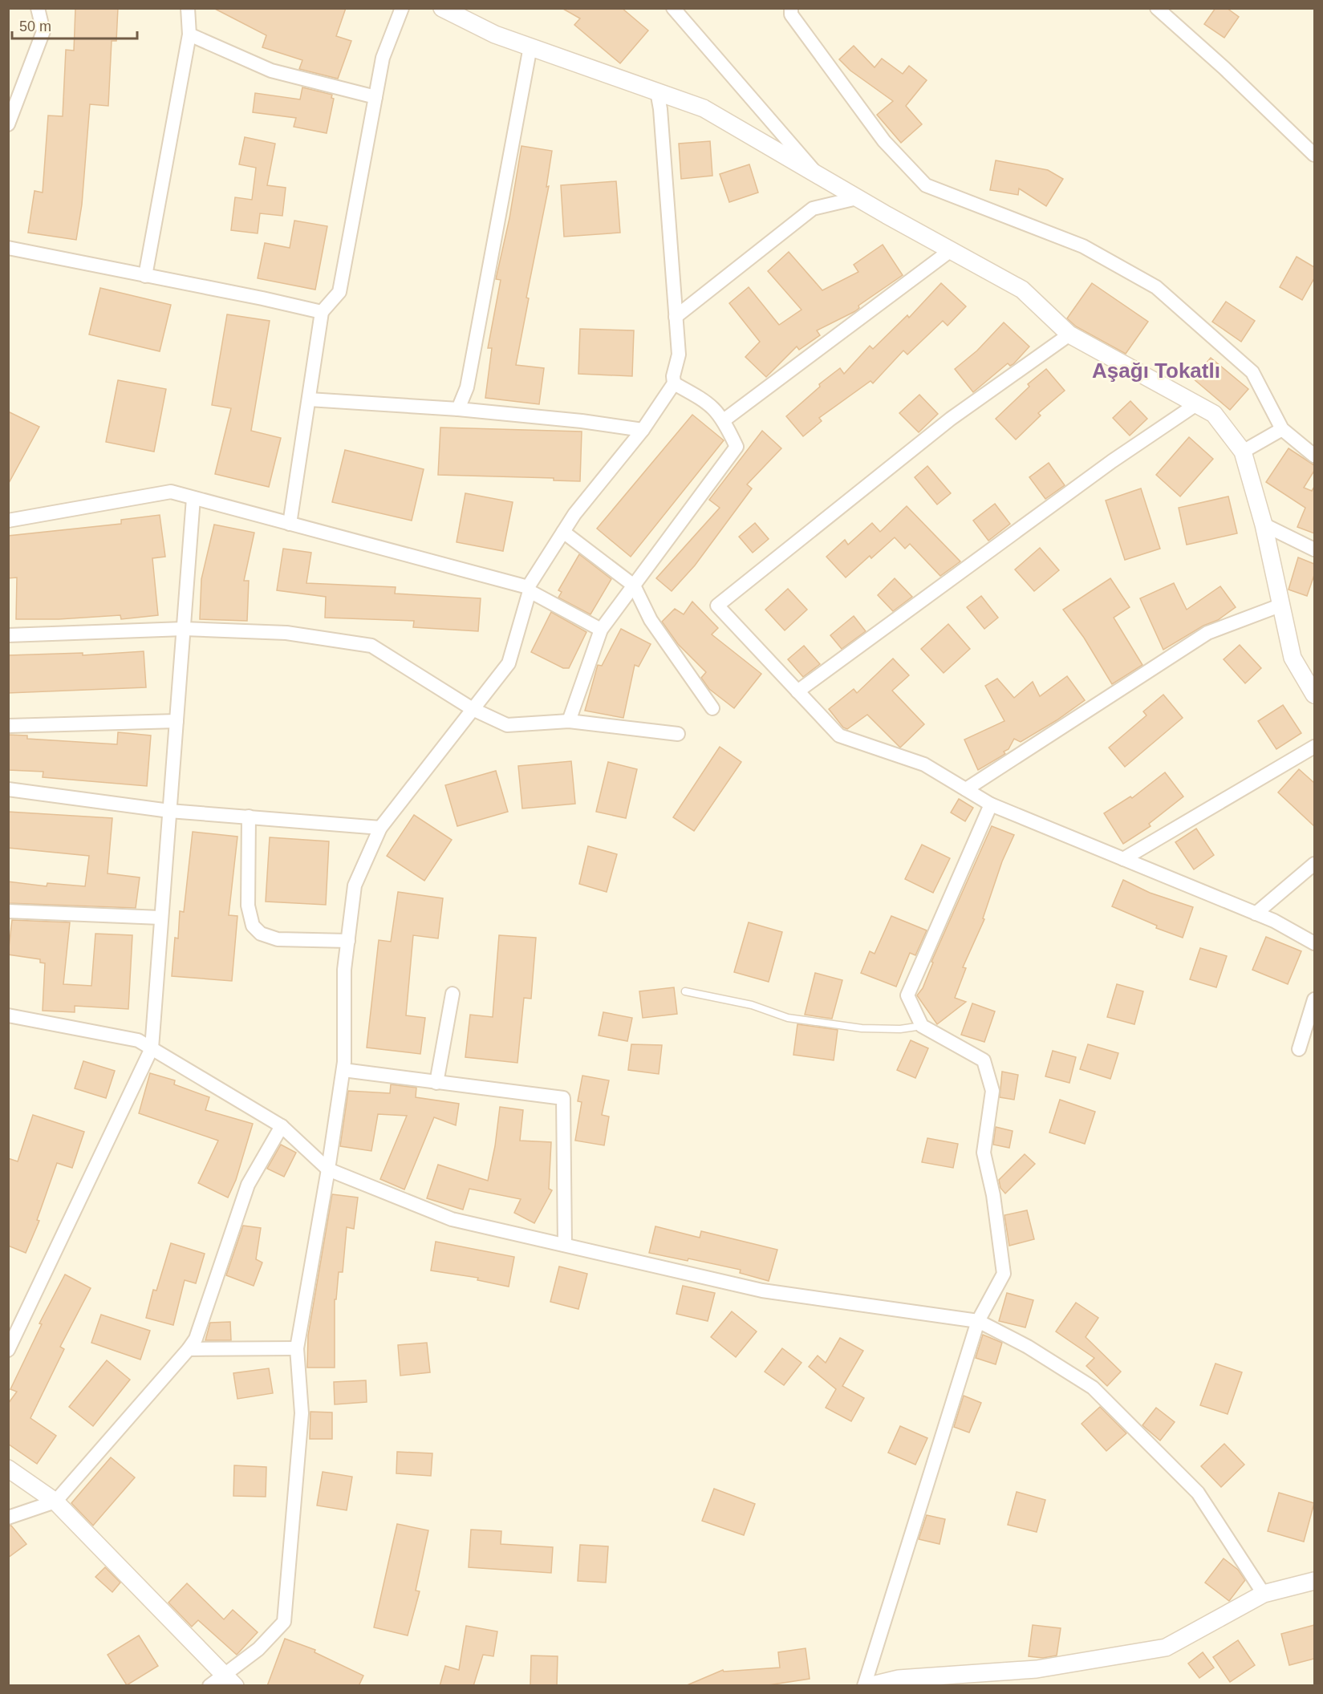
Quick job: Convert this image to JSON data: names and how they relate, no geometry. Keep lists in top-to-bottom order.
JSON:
{
  "districts": ["Aşağı Tokatlı"],
  "scale_bar": "50 m"
}
